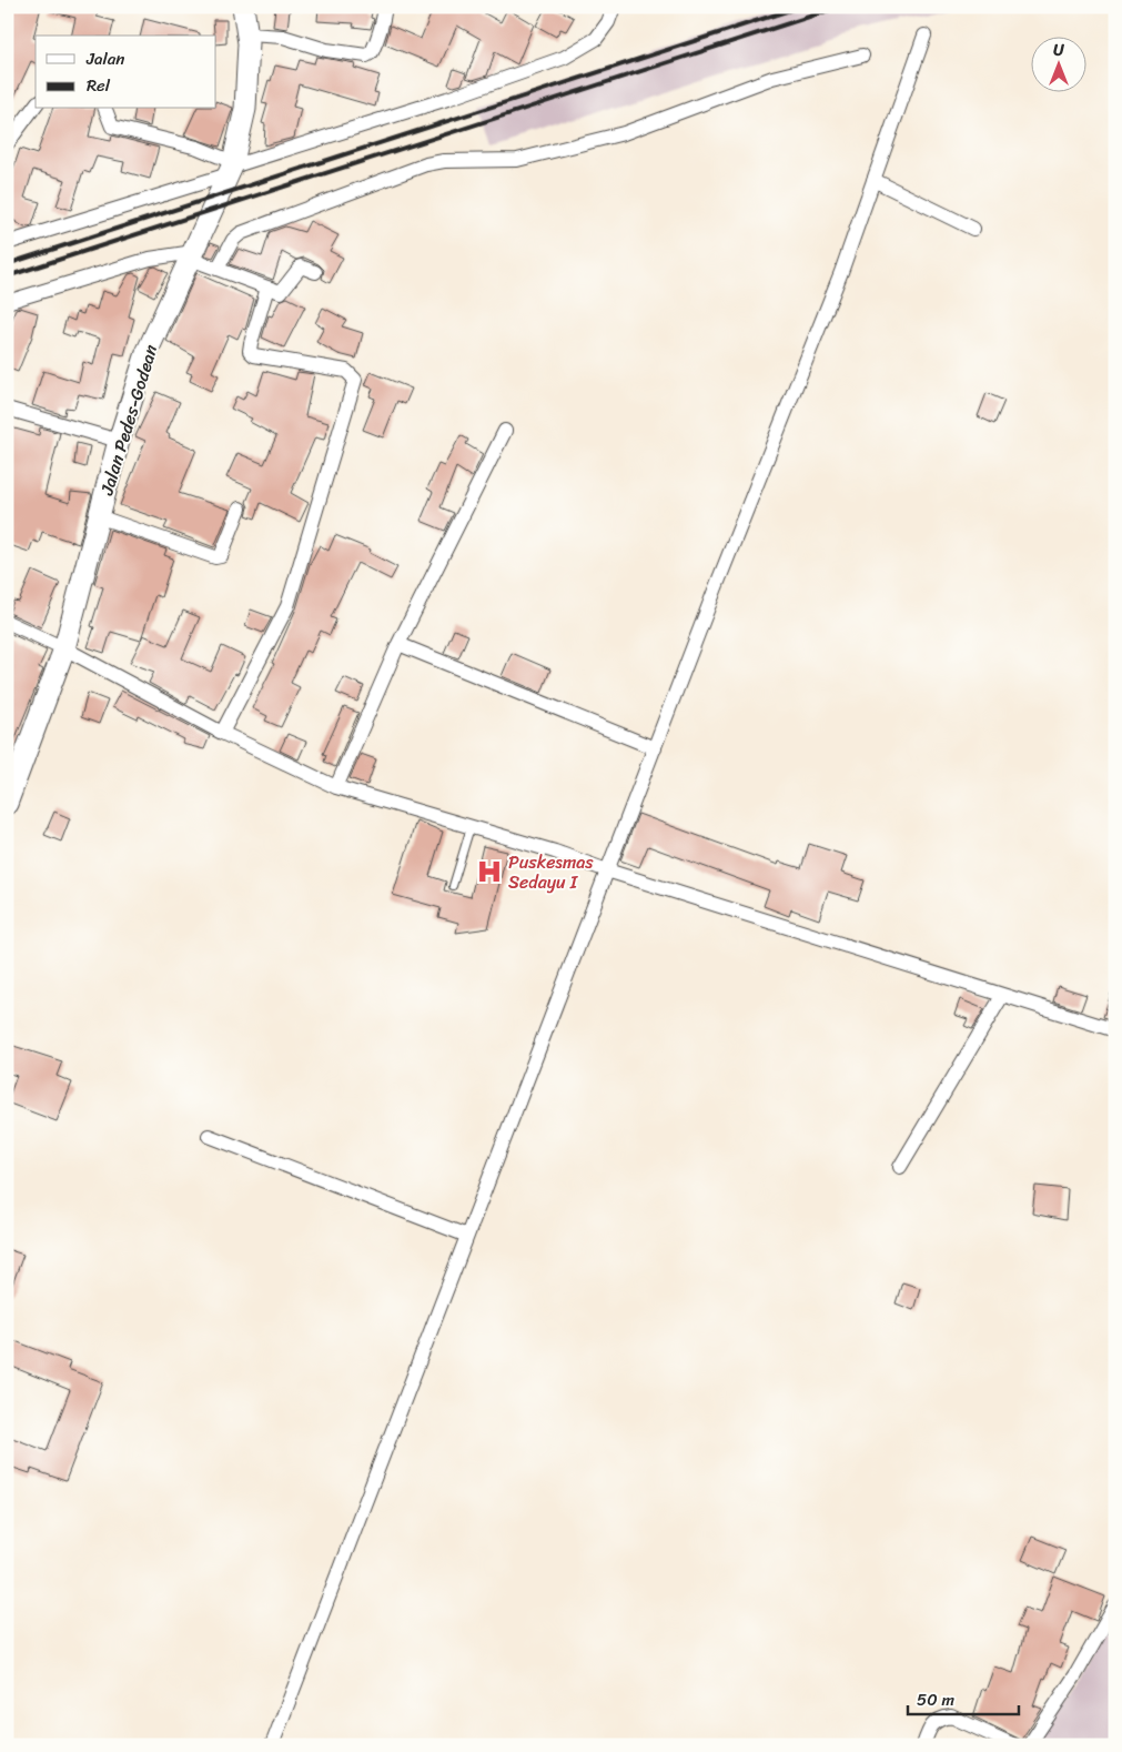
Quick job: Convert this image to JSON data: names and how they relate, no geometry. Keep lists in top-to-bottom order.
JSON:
{
  "streets": {
    "street": ["Jalan Pedes-Godean"]
  },
  "places": {
    "hospital": ["Puskesmas Sedayu I"]
  },
  "legend": ["Jalan", "Rel"],
  "scale_bar": "50 m",
  "north": "top"
}
